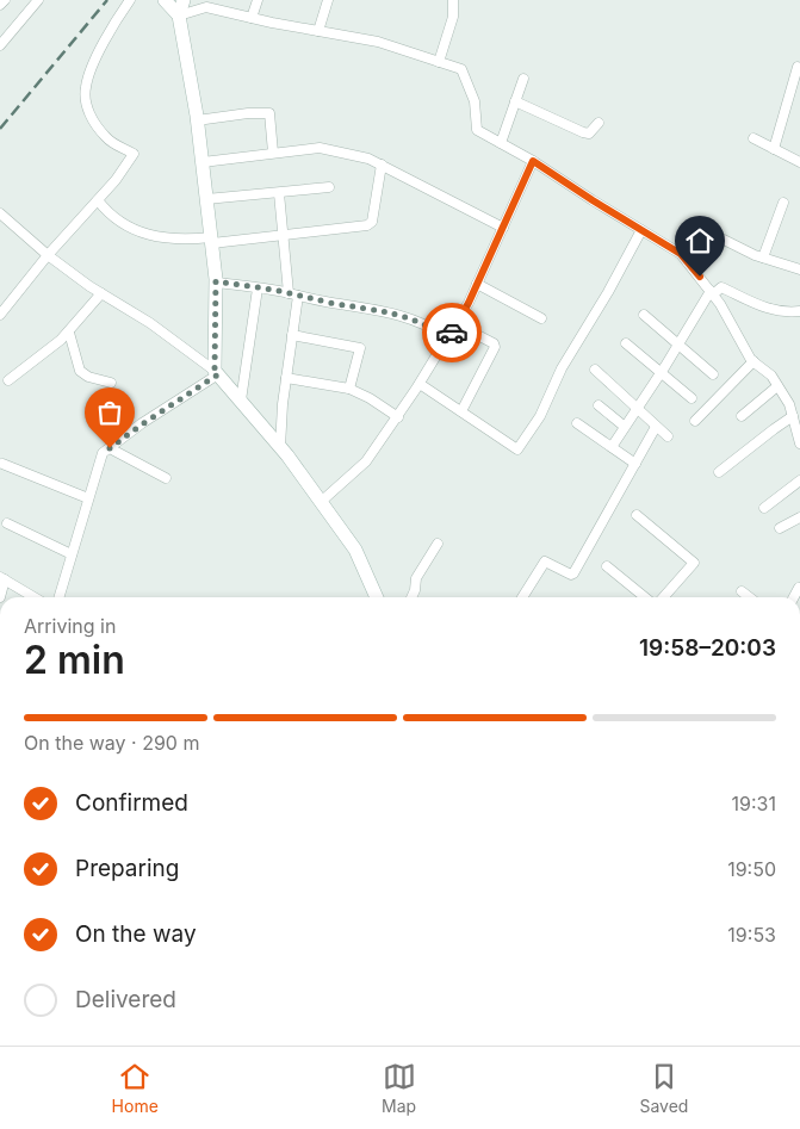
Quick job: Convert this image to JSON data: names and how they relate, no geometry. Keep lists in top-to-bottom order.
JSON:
{
  "page": {
    "heading": ["2 min", "Arriving in", "19:58–20:03"],
    "bar": "On the way · 290 m",
    "list": [
      ["Confirmed", "19:31"],
      ["Preparing", "19:50"],
      ["On the way", "19:53"],
      "Delivered"
    ],
    "tabs": ["Home", "Map", "Saved"]
  }
}
